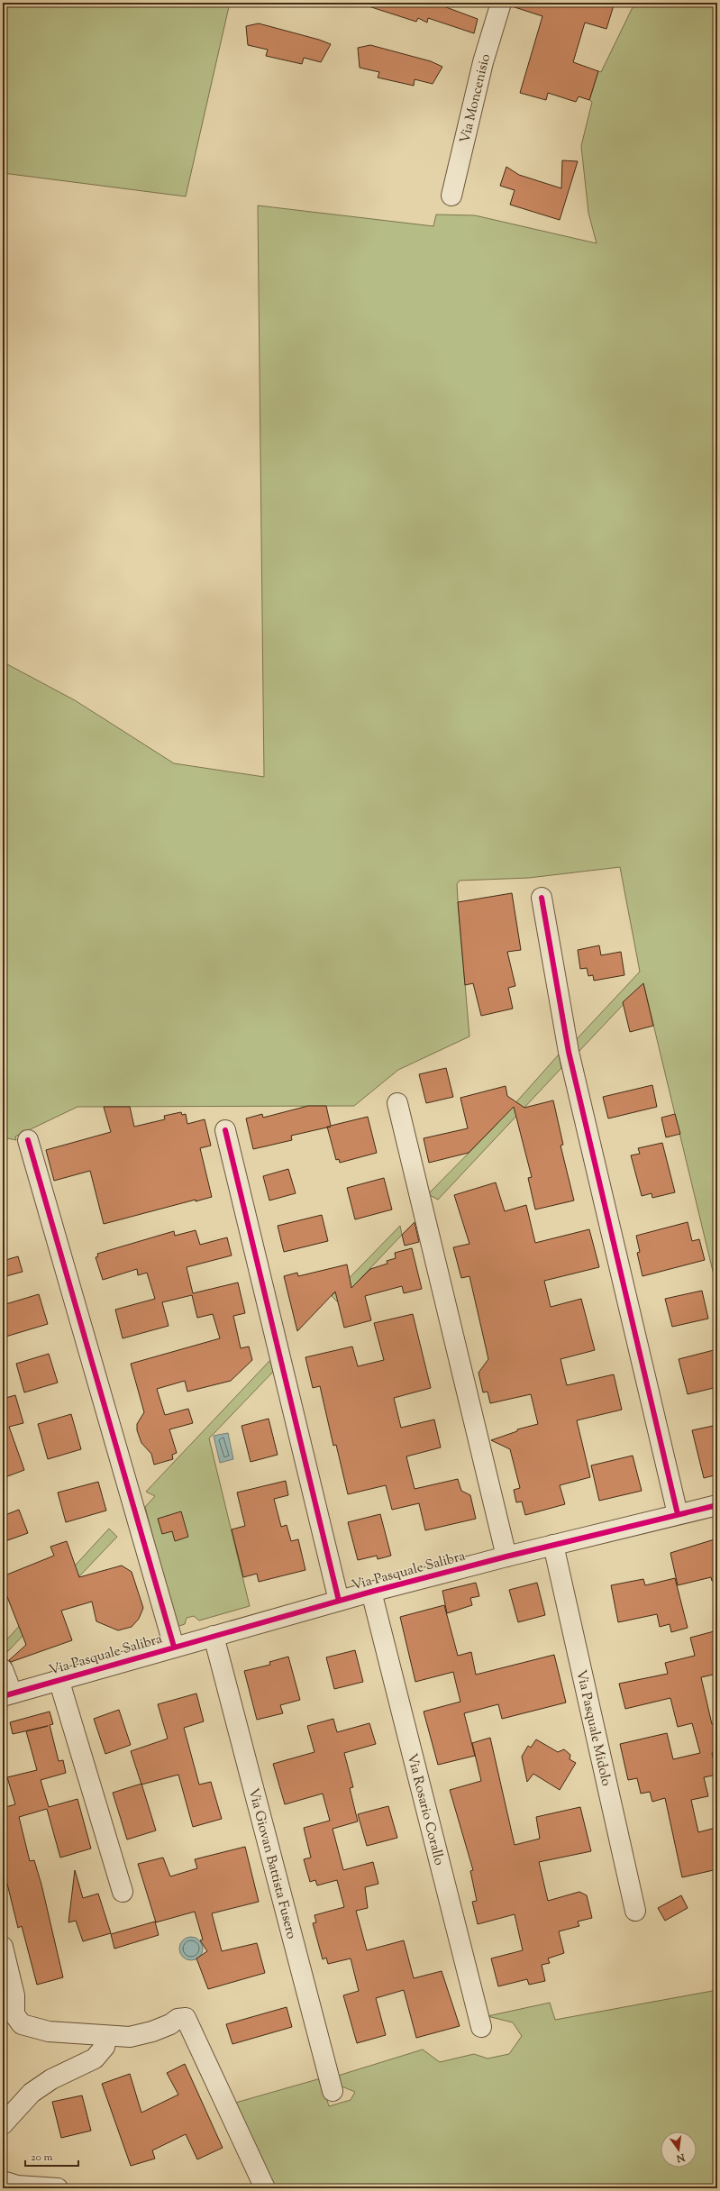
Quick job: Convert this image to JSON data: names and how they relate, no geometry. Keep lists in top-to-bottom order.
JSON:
{
  "streets": {
    "street": [
      "Via Moncenisio",
      "Via Pasquale Salibra",
      "Via Pasquale Midolo",
      "Via Rosario Corallo",
      "Via Giovan Battista Fusero"
    ]
  },
  "crossings": [
    ["Via Pasquale Salibra", "Via Pasquale Midolo"],
    ["Via Pasquale Salibra", "Via Rosario Corallo"],
    ["Via Pasquale Salibra", "Via Giovan Battista Fusero"]
  ],
  "scale_bar": "20 m",
  "north": "bottom"
}
